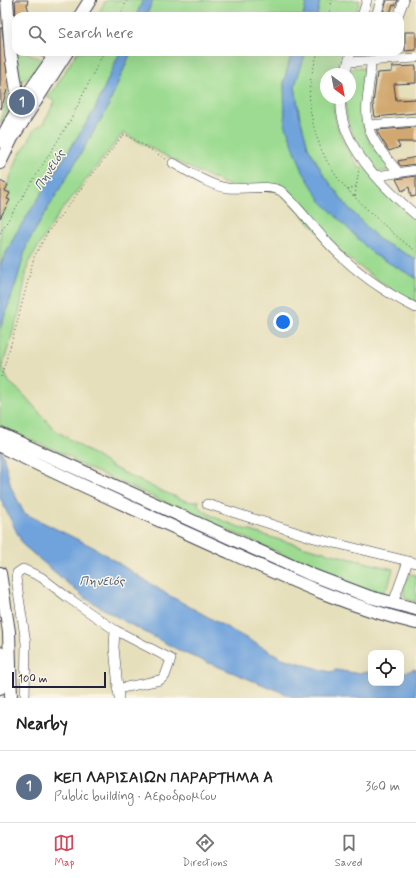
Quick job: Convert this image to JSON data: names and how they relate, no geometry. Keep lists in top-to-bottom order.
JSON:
{
  "water": ["Πηνειός"],
  "scale_bar": "100 m",
  "north": "bottom right",
  "page": {
    "search": "Search here",
    "pins": "1",
    "scale": "100 m",
    "heading": "Nearby",
    "list": [
      {
        "mark": "1",
        "name": "ΚΕΠ ΛΑΡΙΣΑΙΩΝ ΠΑΡΑΡΤΗΜΑ A",
        "note": "Public building · Αεροδρομίου",
        "value": "360 m"
      }
    ],
    "nav": ["Map", "Directions", "Saved"]
  }
}
